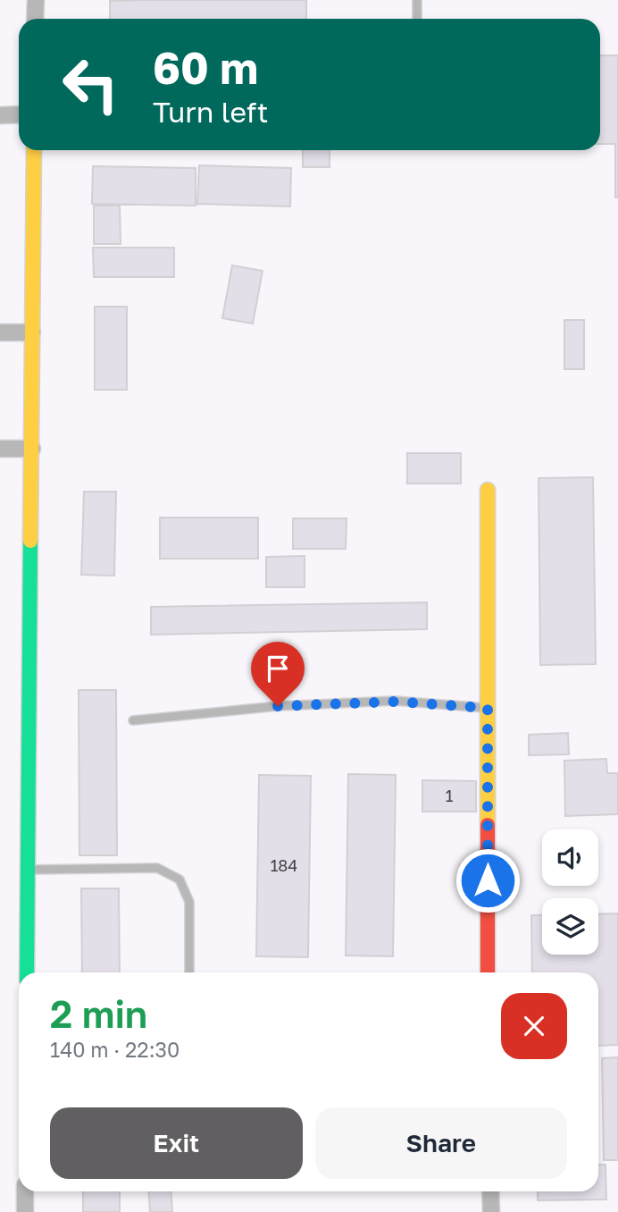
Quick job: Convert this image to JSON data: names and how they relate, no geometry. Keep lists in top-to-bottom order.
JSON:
{
  "house_numbers": ["1", "184"],
  "page": {
    "turn": ["60 m", "Turn left"],
    "heading": ["2 min", "140 m · 22:30"],
    "buttons": ["Exit", "Share"]
  }
}
